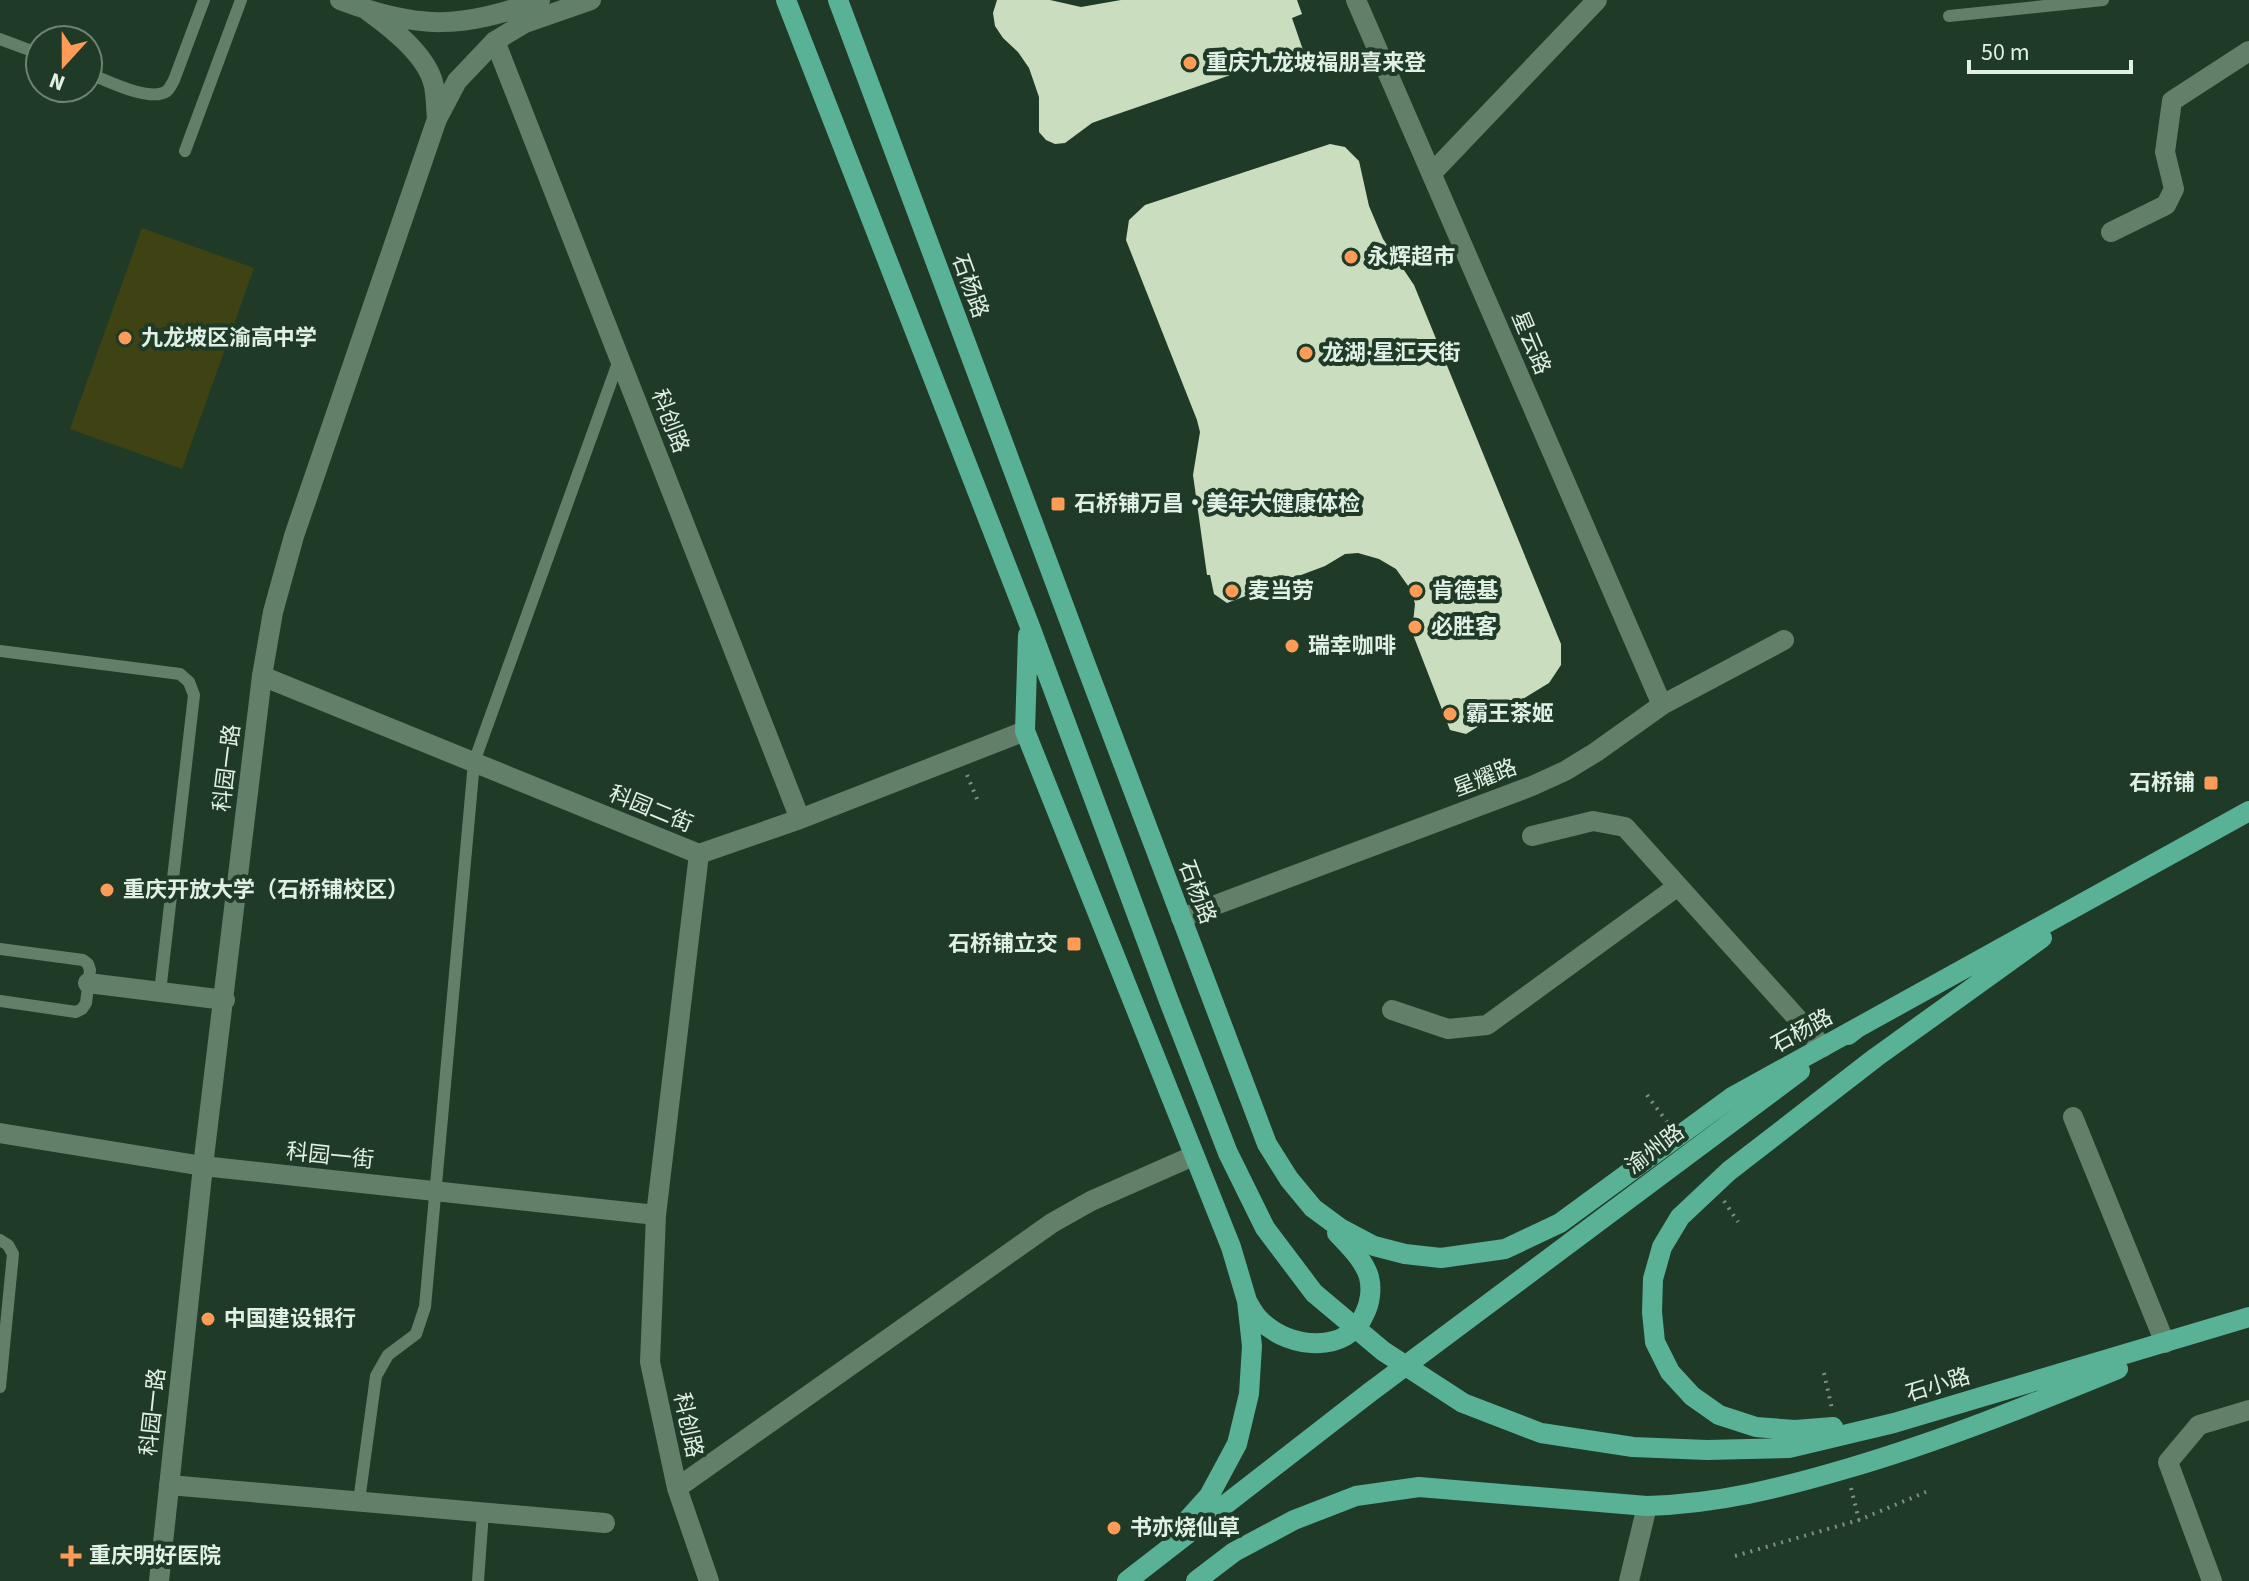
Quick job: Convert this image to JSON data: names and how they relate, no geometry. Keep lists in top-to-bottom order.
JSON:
{
  "streets": {
    "main road": ["石杨路", "渝州路", "石小路"],
    "street": [
      "星云路",
      "科创路",
      "科园一路",
      "星耀路",
      "科园二街",
      "科园一街"
    ]
  },
  "crossings": [
    ["石杨路", "星耀路"],
    ["石杨路", "渝州路"],
    ["星云路", "星耀路"],
    ["科创路", "科园二街"],
    ["科创路", "科园一街"],
    ["科园一路", "科园二街"],
    ["科园一路", "科园一街"]
  ],
  "places": {
    "other": [
      "重庆九龙坡福朋喜来登",
      "永辉超市",
      "九龙坡区渝高中学",
      "龙湖·星汇天街",
      "麦当劳",
      "肯德基",
      "必胜客",
      "瑞幸咖啡",
      "霸王茶姬",
      "重庆开放大学（石桥铺校区）",
      "中国建设银行",
      "书亦烧仙草"
    ],
    "transit": ["石桥铺万昌‧美年大健康体检", "石桥铺", "石桥铺立交"],
    "health": ["重庆明好医院"]
  },
  "scale_bar": "50 m",
  "north": "bottom"
}
